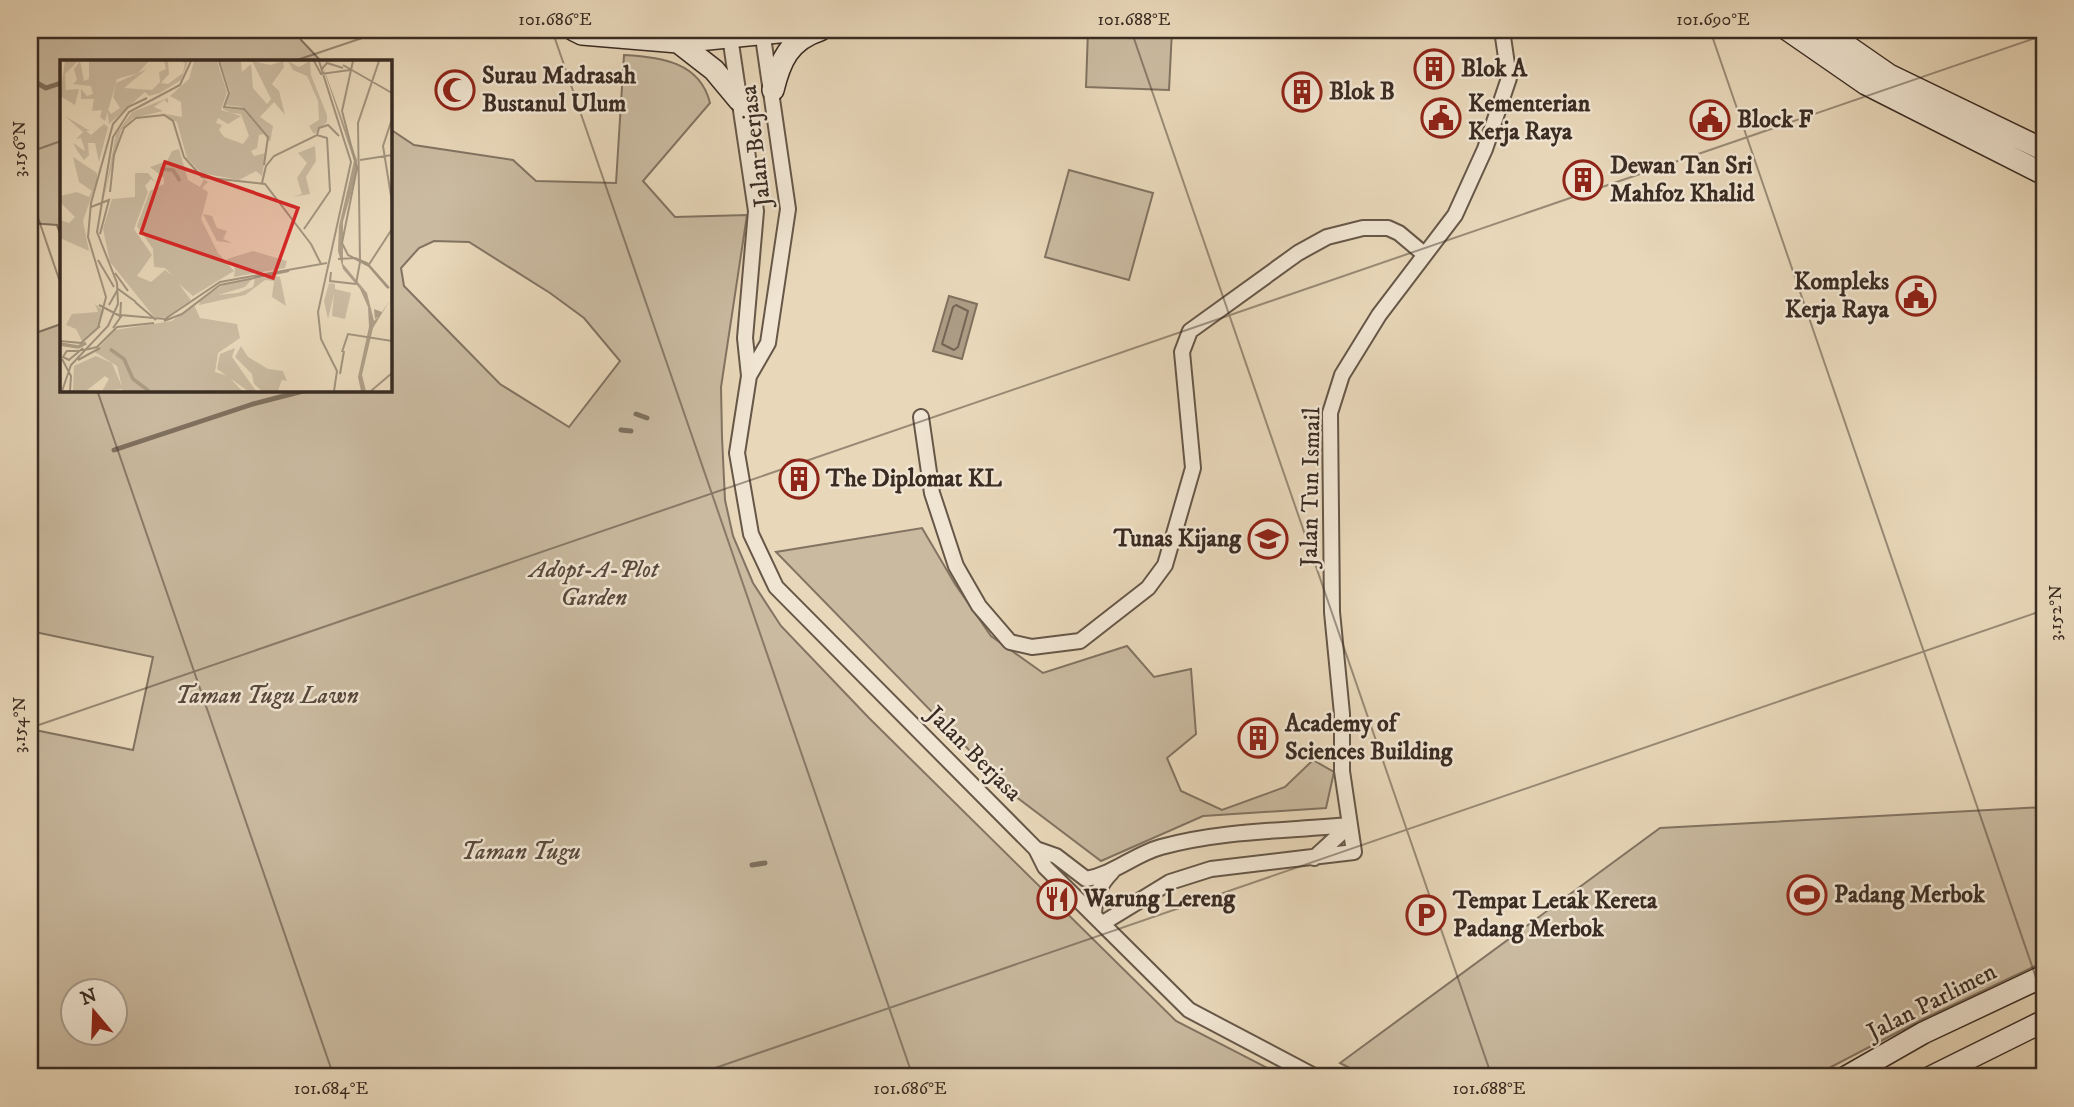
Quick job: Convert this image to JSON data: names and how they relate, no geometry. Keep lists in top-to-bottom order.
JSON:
{
  "streets": {
    "street": ["Jalan Berjasa", "Jalan Tun Ismail", "Jalan Parlimen"]
  },
  "crossings": [
    ["Jalan Berjasa", "Jalan Tun Ismail"]
  ],
  "parks": ["Adopt-A-Plot Garden", "Taman Tugu Lawn", "Taman Tugu"],
  "places": {
    "building": [
      "Blok A",
      "Blok B",
      "Dewan Tan Sri Mahfoz Khalid",
      "The Diplomat KL",
      "Academy of Sciences Building"
    ],
    "mosque": ["Surau Madrasah Bustanul Ulum"],
    "public building": ["Kementerian Kerja Raya", "Block F", "Kompleks Kerja Raya"],
    "school or university": ["Tunas Kijang"],
    "sports": ["Padang Merbok"],
    "restaurant": ["Warung Lereng"],
    "parking": ["Tempat Letak Kereta Padang Merbok"]
  },
  "north": "top",
  "coordinates": [
    "101.686°E",
    "101.688°E",
    "101.690°E",
    "3.156°N",
    "3.152°N",
    "3.154°N",
    "101.684°E"
  ]
}
